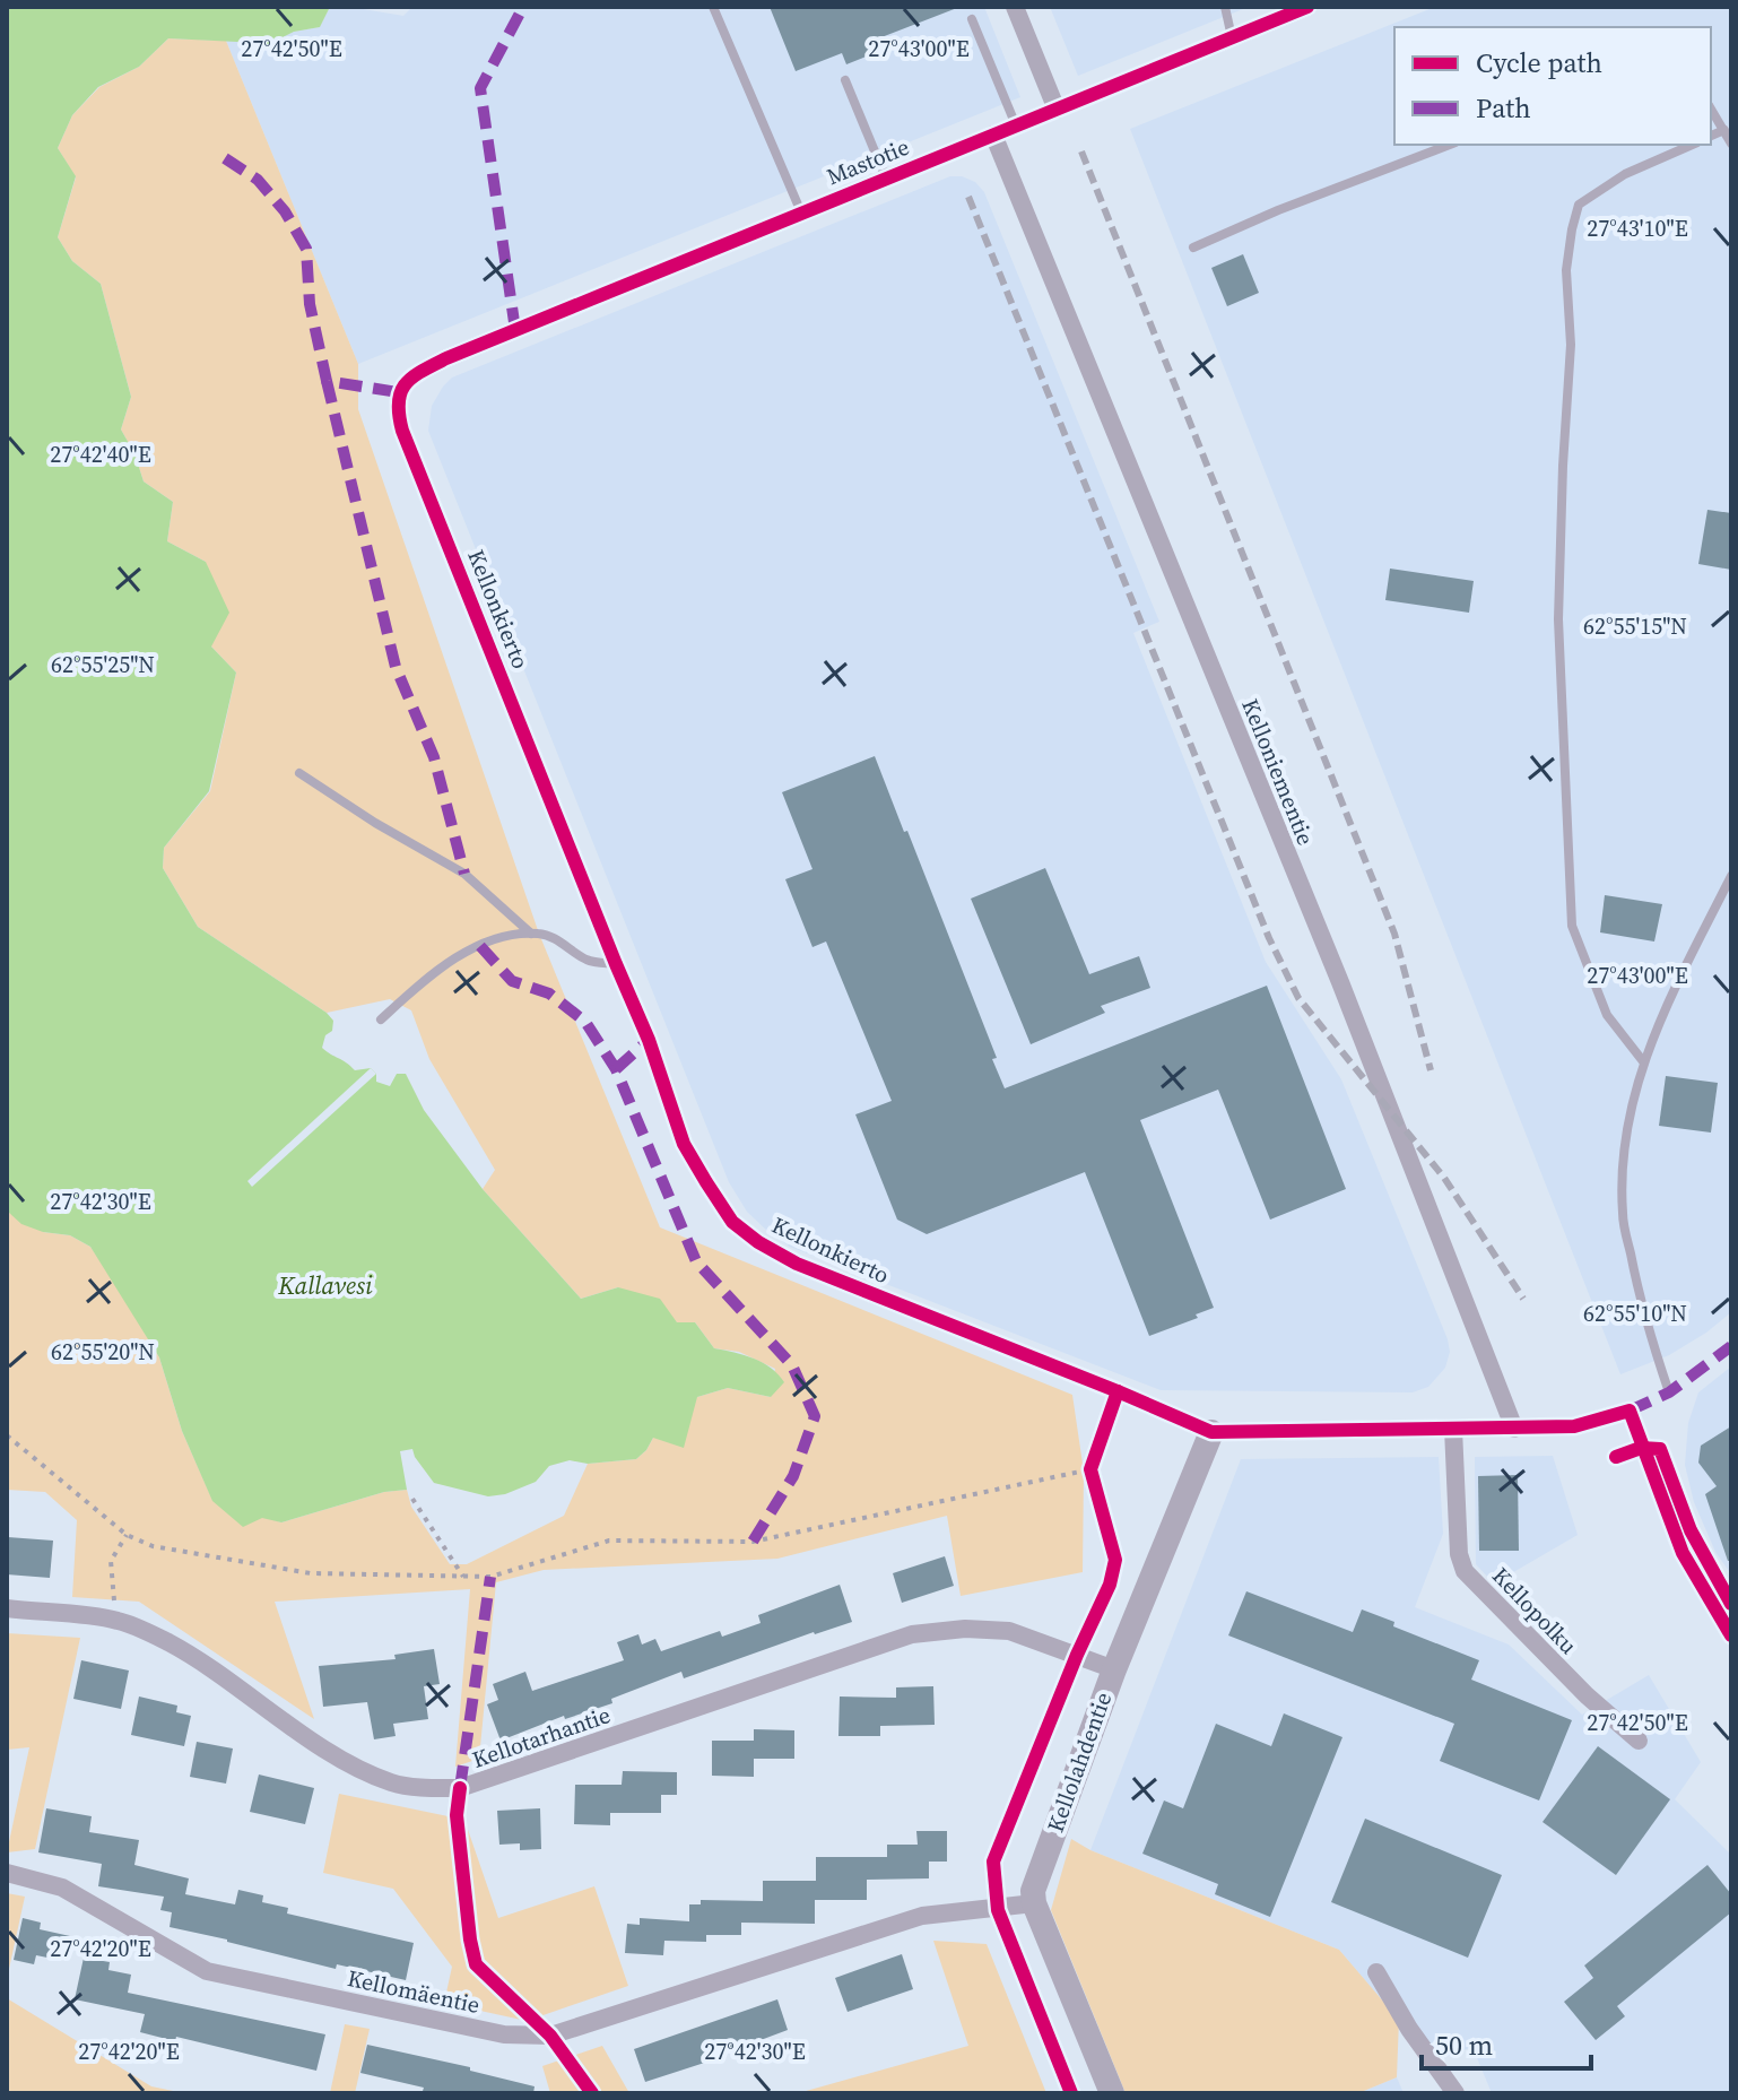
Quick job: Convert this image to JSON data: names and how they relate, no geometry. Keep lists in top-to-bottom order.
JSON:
{
  "streets": {
    "street": [
      "Mastotie",
      "Kellonkierto",
      "Kelloniementie",
      "Kellopolku",
      "Kellotarhantie",
      "Kellolahdentie",
      "Kellomäentie"
    ]
  },
  "crossings": [
    ["Mastotie", "Kellonkierto"],
    ["Mastotie", "Kelloniementie"],
    ["Kellonkierto", "Kelloniementie"],
    ["Kellonkierto", "Kellopolku"],
    ["Kellonkierto", "Kellolahdentie"],
    ["Kellotarhantie", "Kellolahdentie"],
    ["Kellolahdentie", "Kellomäentie"]
  ],
  "water": ["Kallavesi"],
  "legend": ["Cycle path", "Path"],
  "scale_bar": "50 m",
  "coordinates": [
    "27°42'50\"E",
    "27°43'00\"E",
    "27°43'10\"E",
    "27°42'40\"E",
    "62°55'15\"N",
    "62°55'25\"N",
    "27°42'30\"E",
    "62°55'10\"N",
    "62°55'20\"N",
    "27°42'20\"E"
  ]
}
